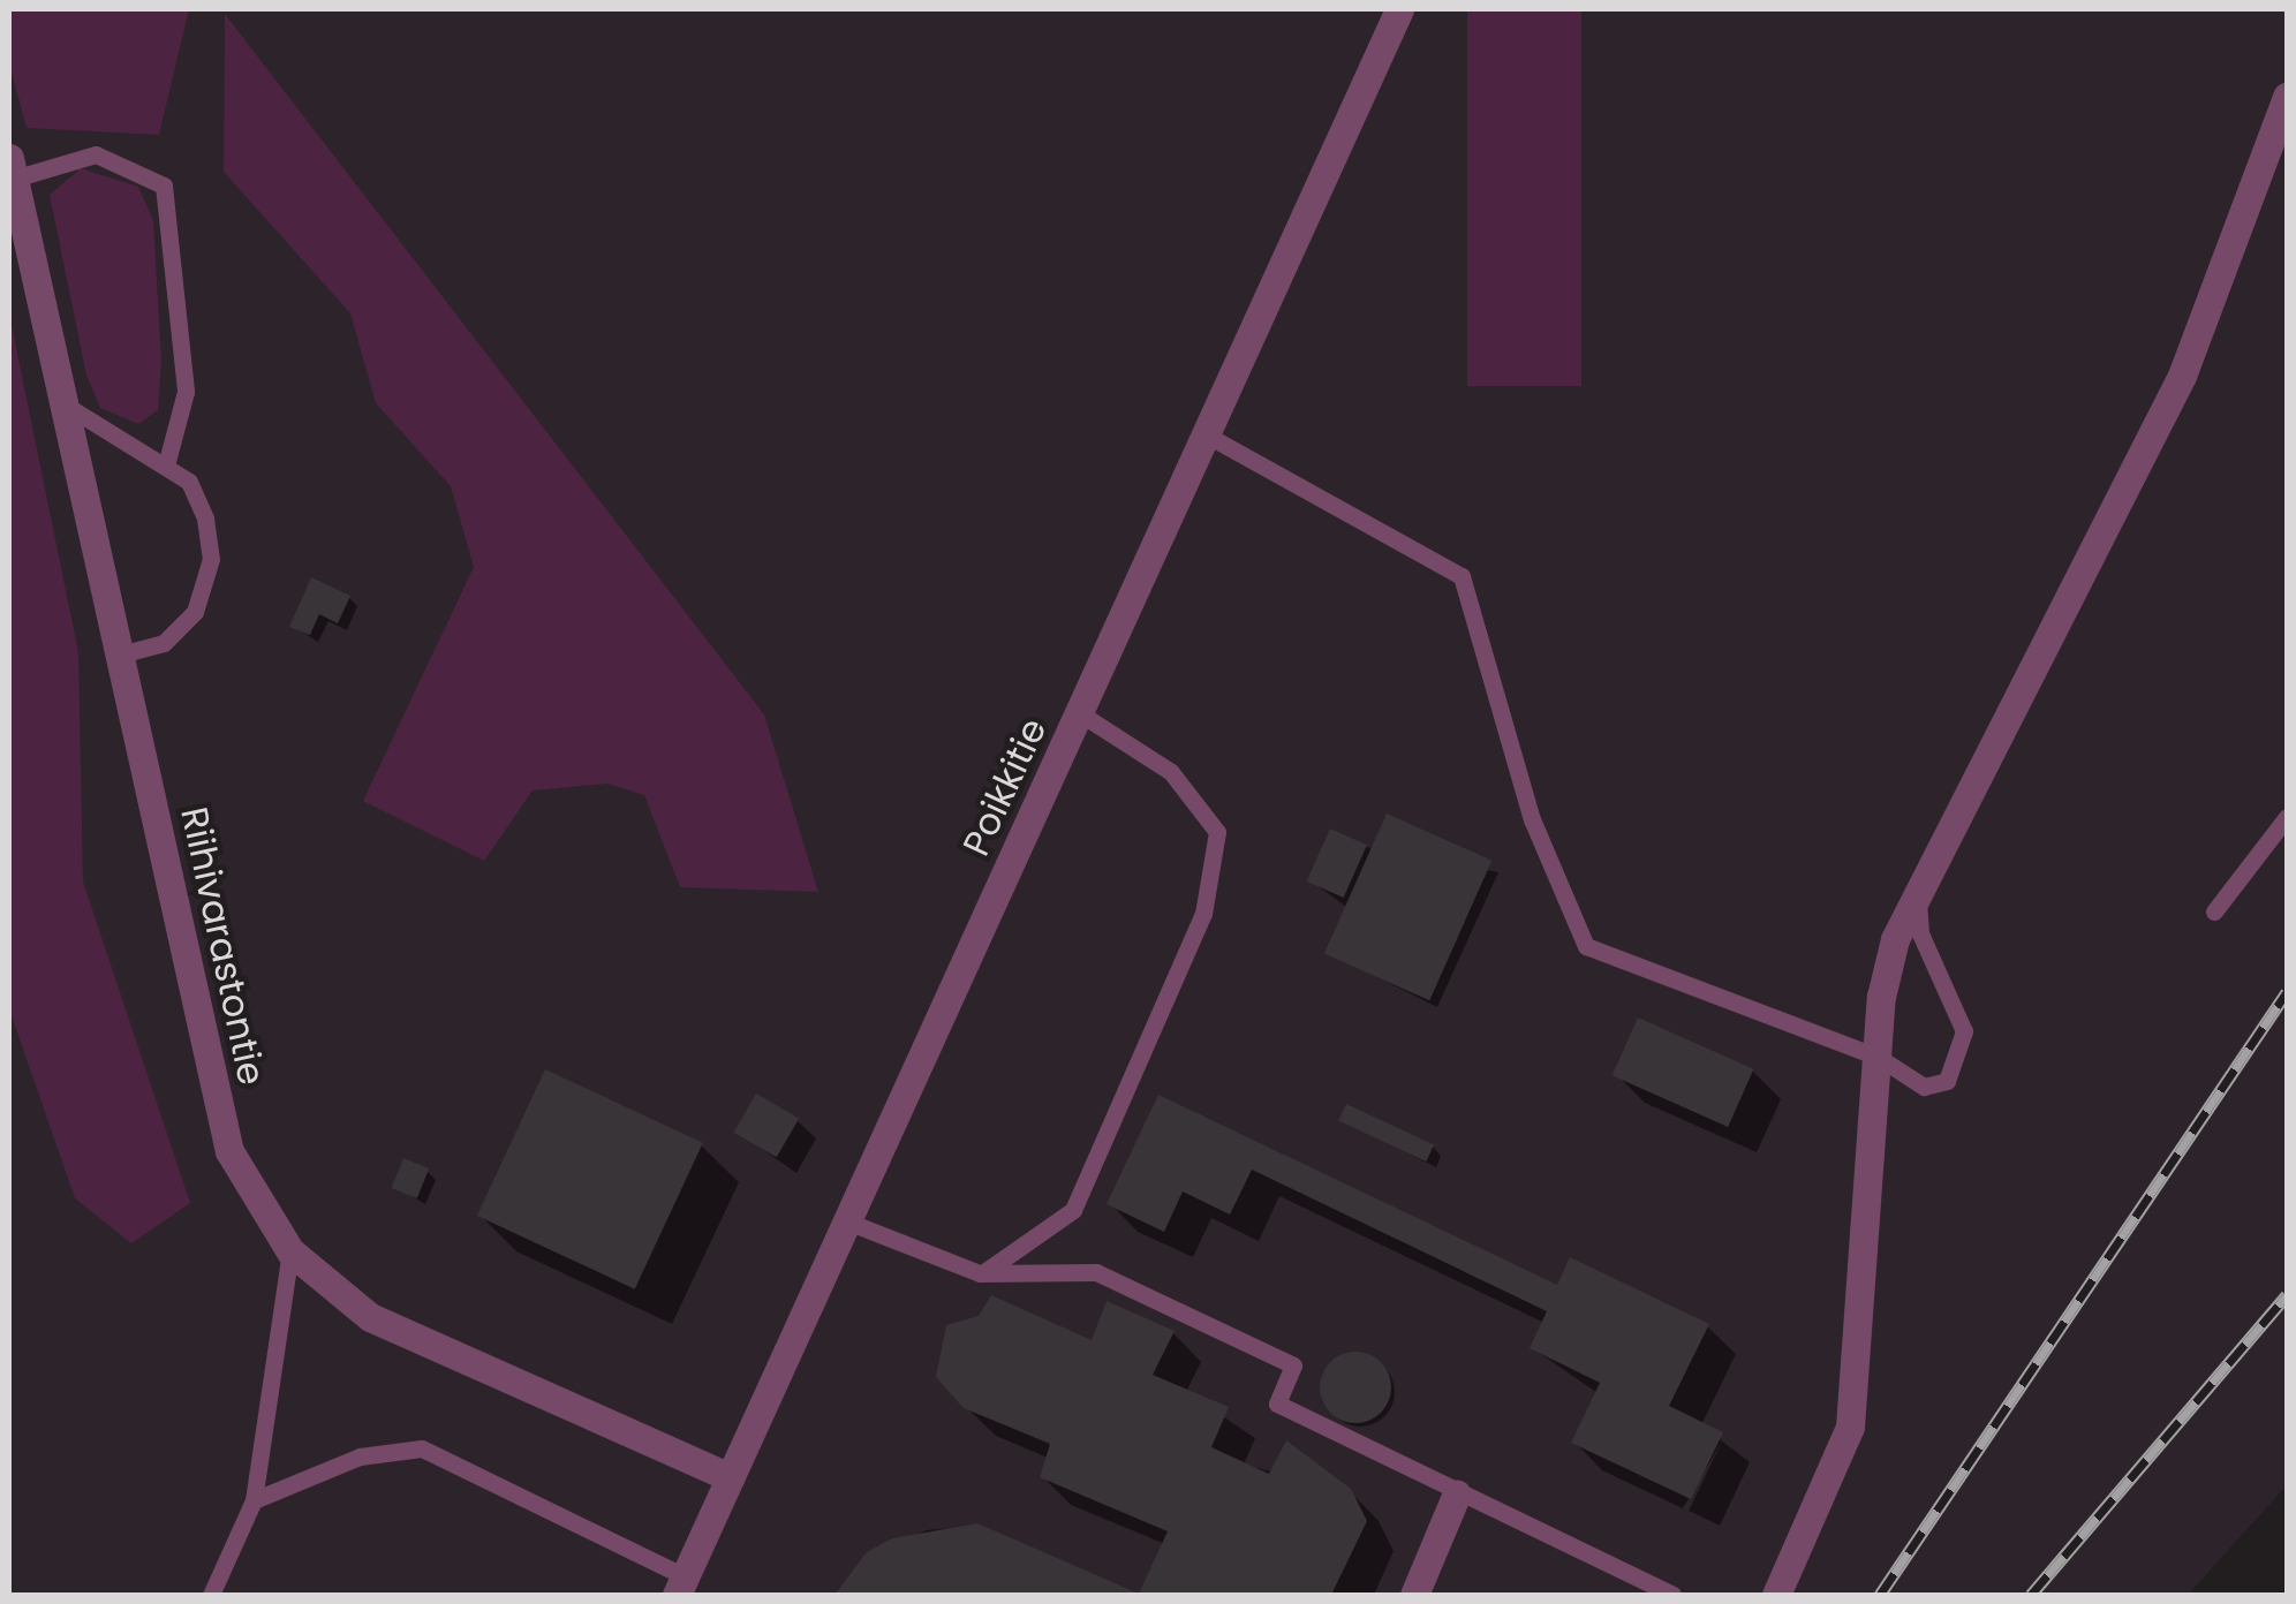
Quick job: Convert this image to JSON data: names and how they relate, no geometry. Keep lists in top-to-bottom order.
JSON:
{
  "streets": {
    "street": ["Poikkitie", "Riihivarastontie"]
  },
  "crossings": [
    ["Poikkitie", "Riihivarastontie"]
  ]
}
